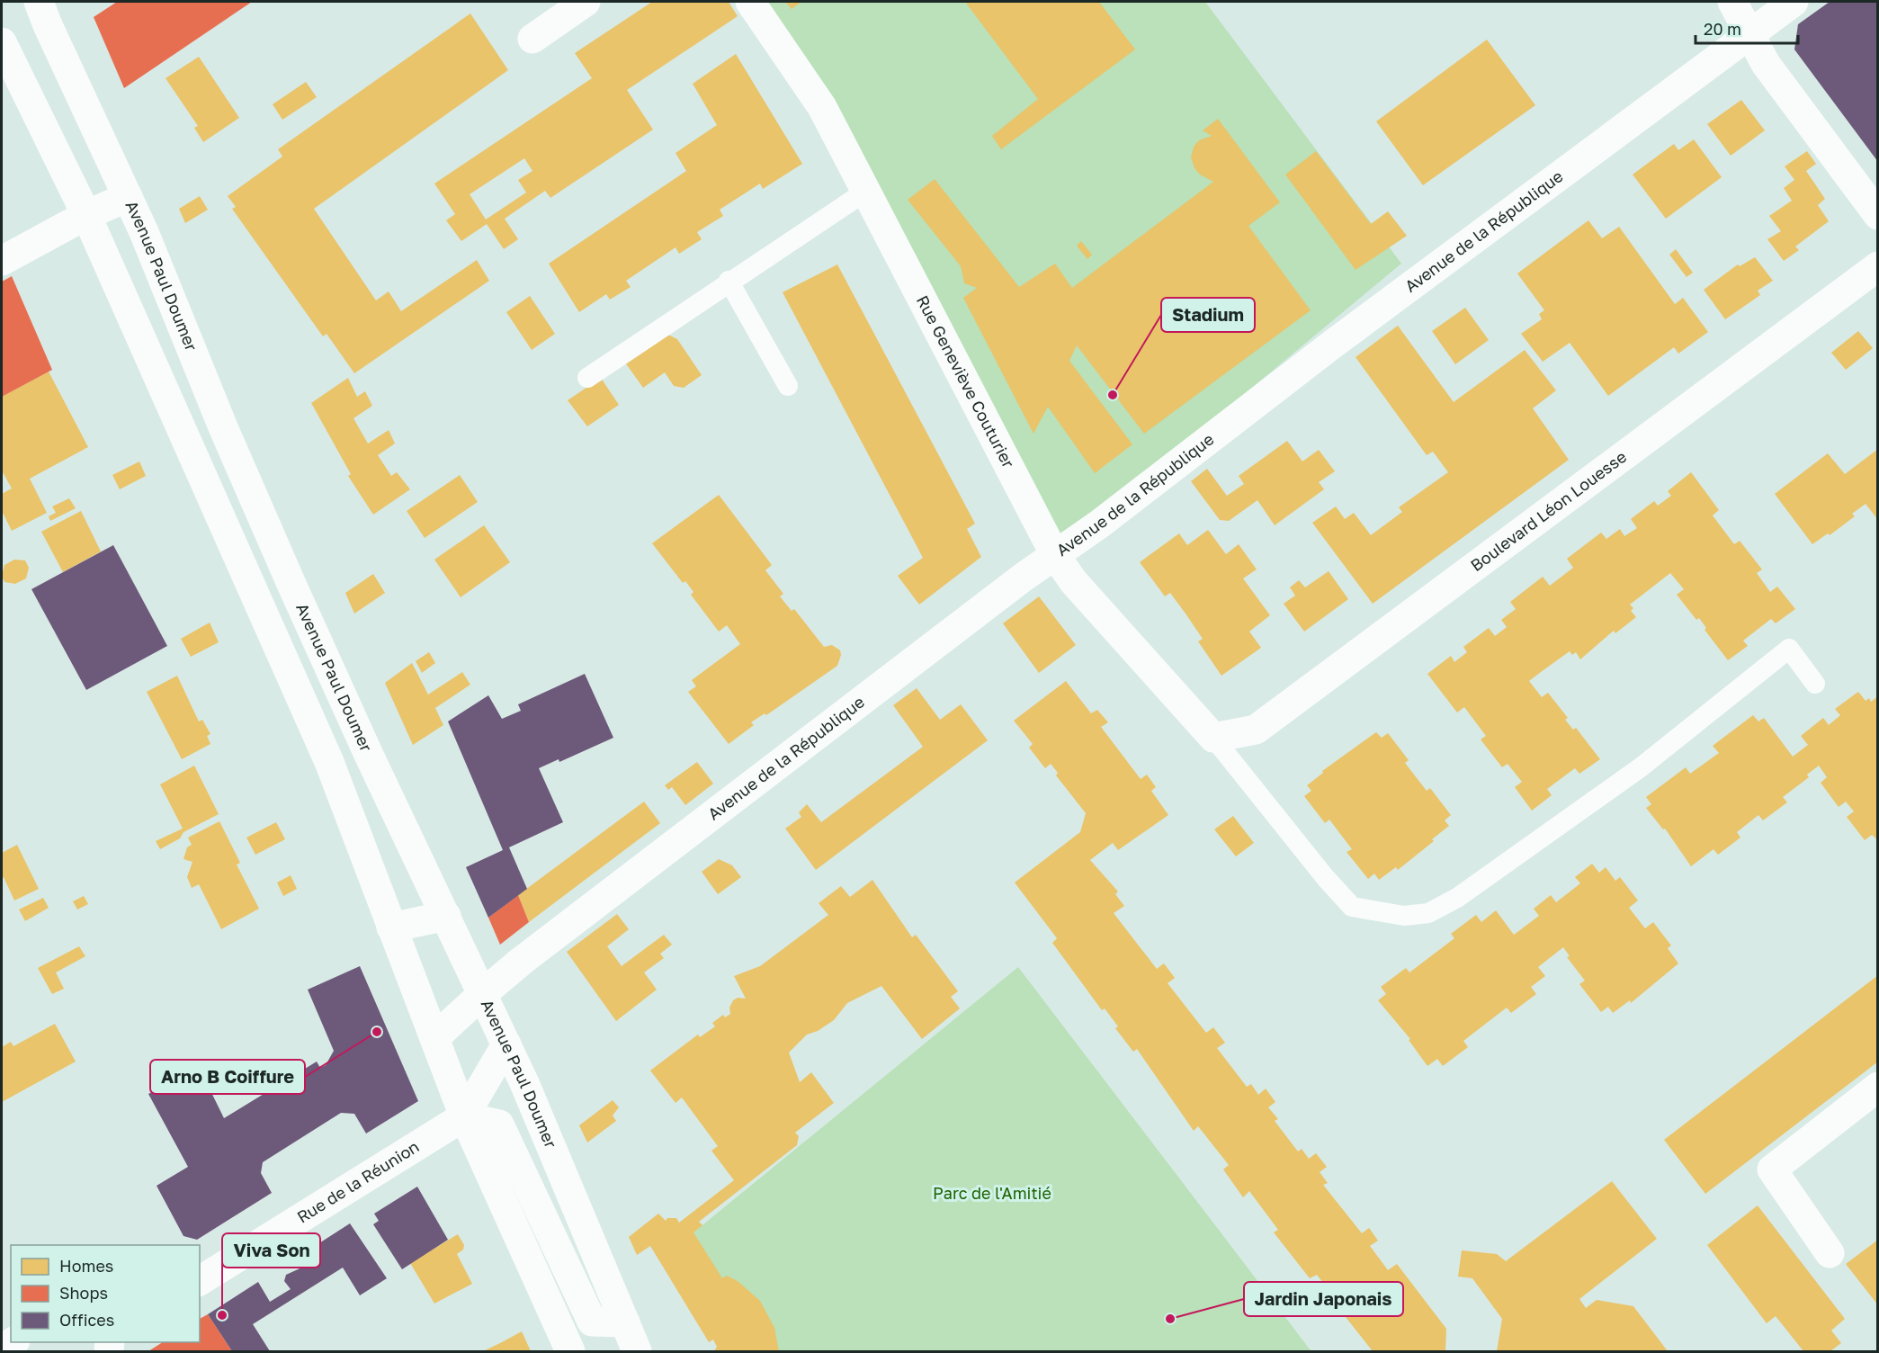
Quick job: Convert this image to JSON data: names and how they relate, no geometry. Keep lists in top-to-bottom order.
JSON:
{
  "streets": {
    "street": [
      "Avenue de la République",
      "Avenue Paul Doumer",
      "Rue Geneviève Couturier",
      "Boulevard Léon Louesse",
      "Rue de la Réunion"
    ]
  },
  "crossings": [
    ["Avenue de la République", "Avenue Paul Doumer"],
    ["Avenue de la République", "Rue Geneviève Couturier"],
    ["Rue Geneviève Couturier", "Boulevard Léon Louesse"]
  ],
  "parks": ["Parc de l'Amitié"],
  "places": [
    "Stadium",
    "Arno B Coiffure",
    "Viva Son",
    "Jardin Japonais"
  ],
  "legend": ["Homes", "Shops", "Offices"],
  "scale_bar": "20 m"
}
